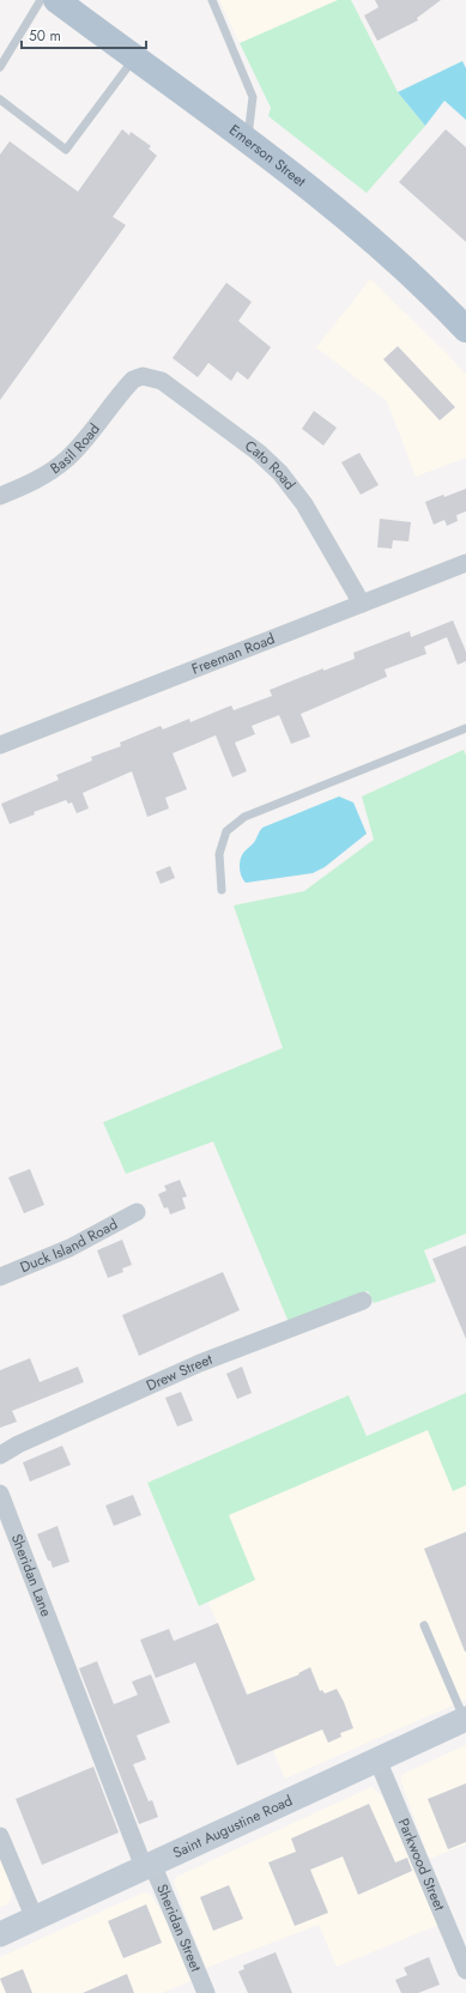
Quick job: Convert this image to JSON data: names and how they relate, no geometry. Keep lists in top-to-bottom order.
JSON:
{
  "streets": {
    "main road": ["Emerson Street", "Saint Augustine Road"],
    "street": [
      "Basil Road",
      "Cato Road",
      "Freeman Road",
      "Duck Island Road",
      "Drew Street",
      "Sheridan Lane",
      "Parkwood Street",
      "Sheridan Street"
    ]
  },
  "crossings": [
    ["Basil Road", "Cato Road"],
    ["Cato Road", "Freeman Road"],
    ["Sheridan Lane", "Saint Augustine Road"],
    ["Sheridan Lane", "Sheridan Street"],
    ["Saint Augustine Road", "Parkwood Street"],
    ["Saint Augustine Road", "Sheridan Street"]
  ],
  "scale_bar": "50 m"
}
